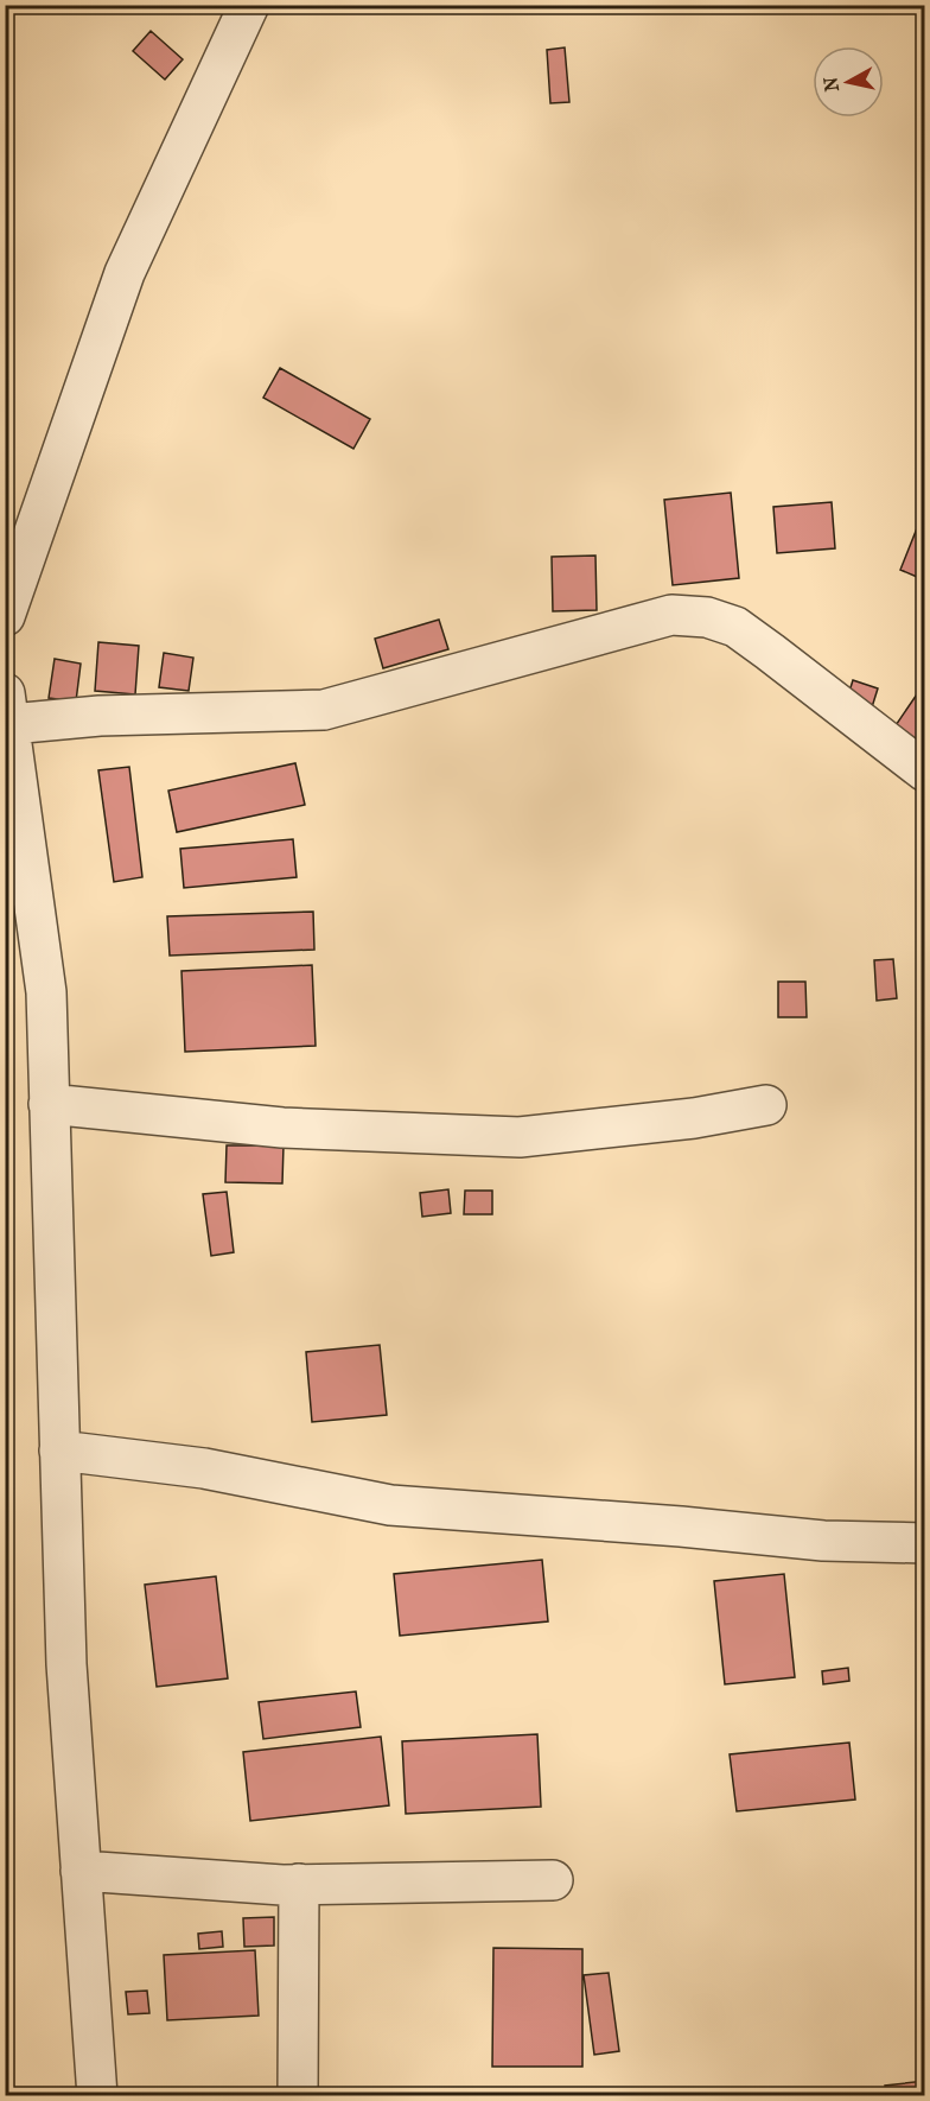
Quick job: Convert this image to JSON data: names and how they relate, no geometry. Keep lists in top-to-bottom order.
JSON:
{
  "north": "left"
}
